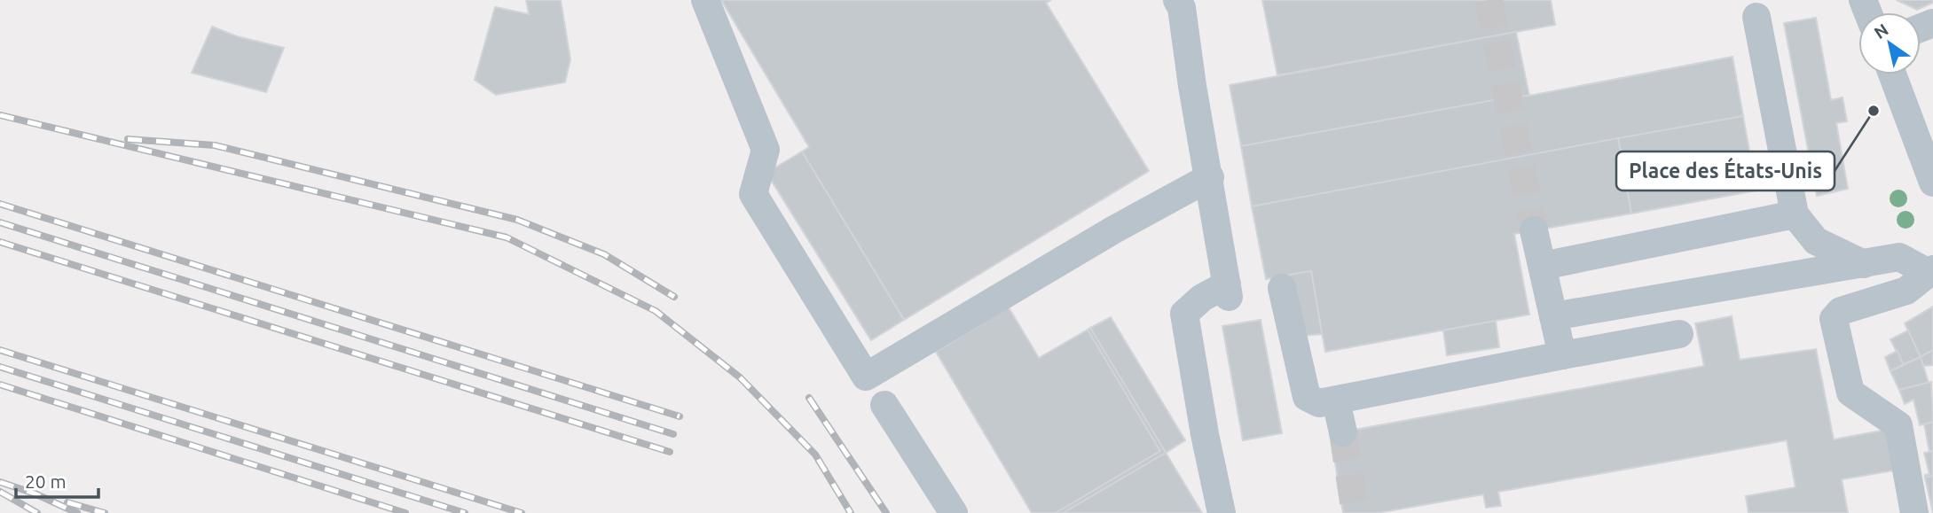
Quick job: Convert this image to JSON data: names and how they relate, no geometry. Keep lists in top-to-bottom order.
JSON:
{
  "places": ["Place des États-Unis"],
  "scale_bar": "20 m",
  "north": "top left"
}
